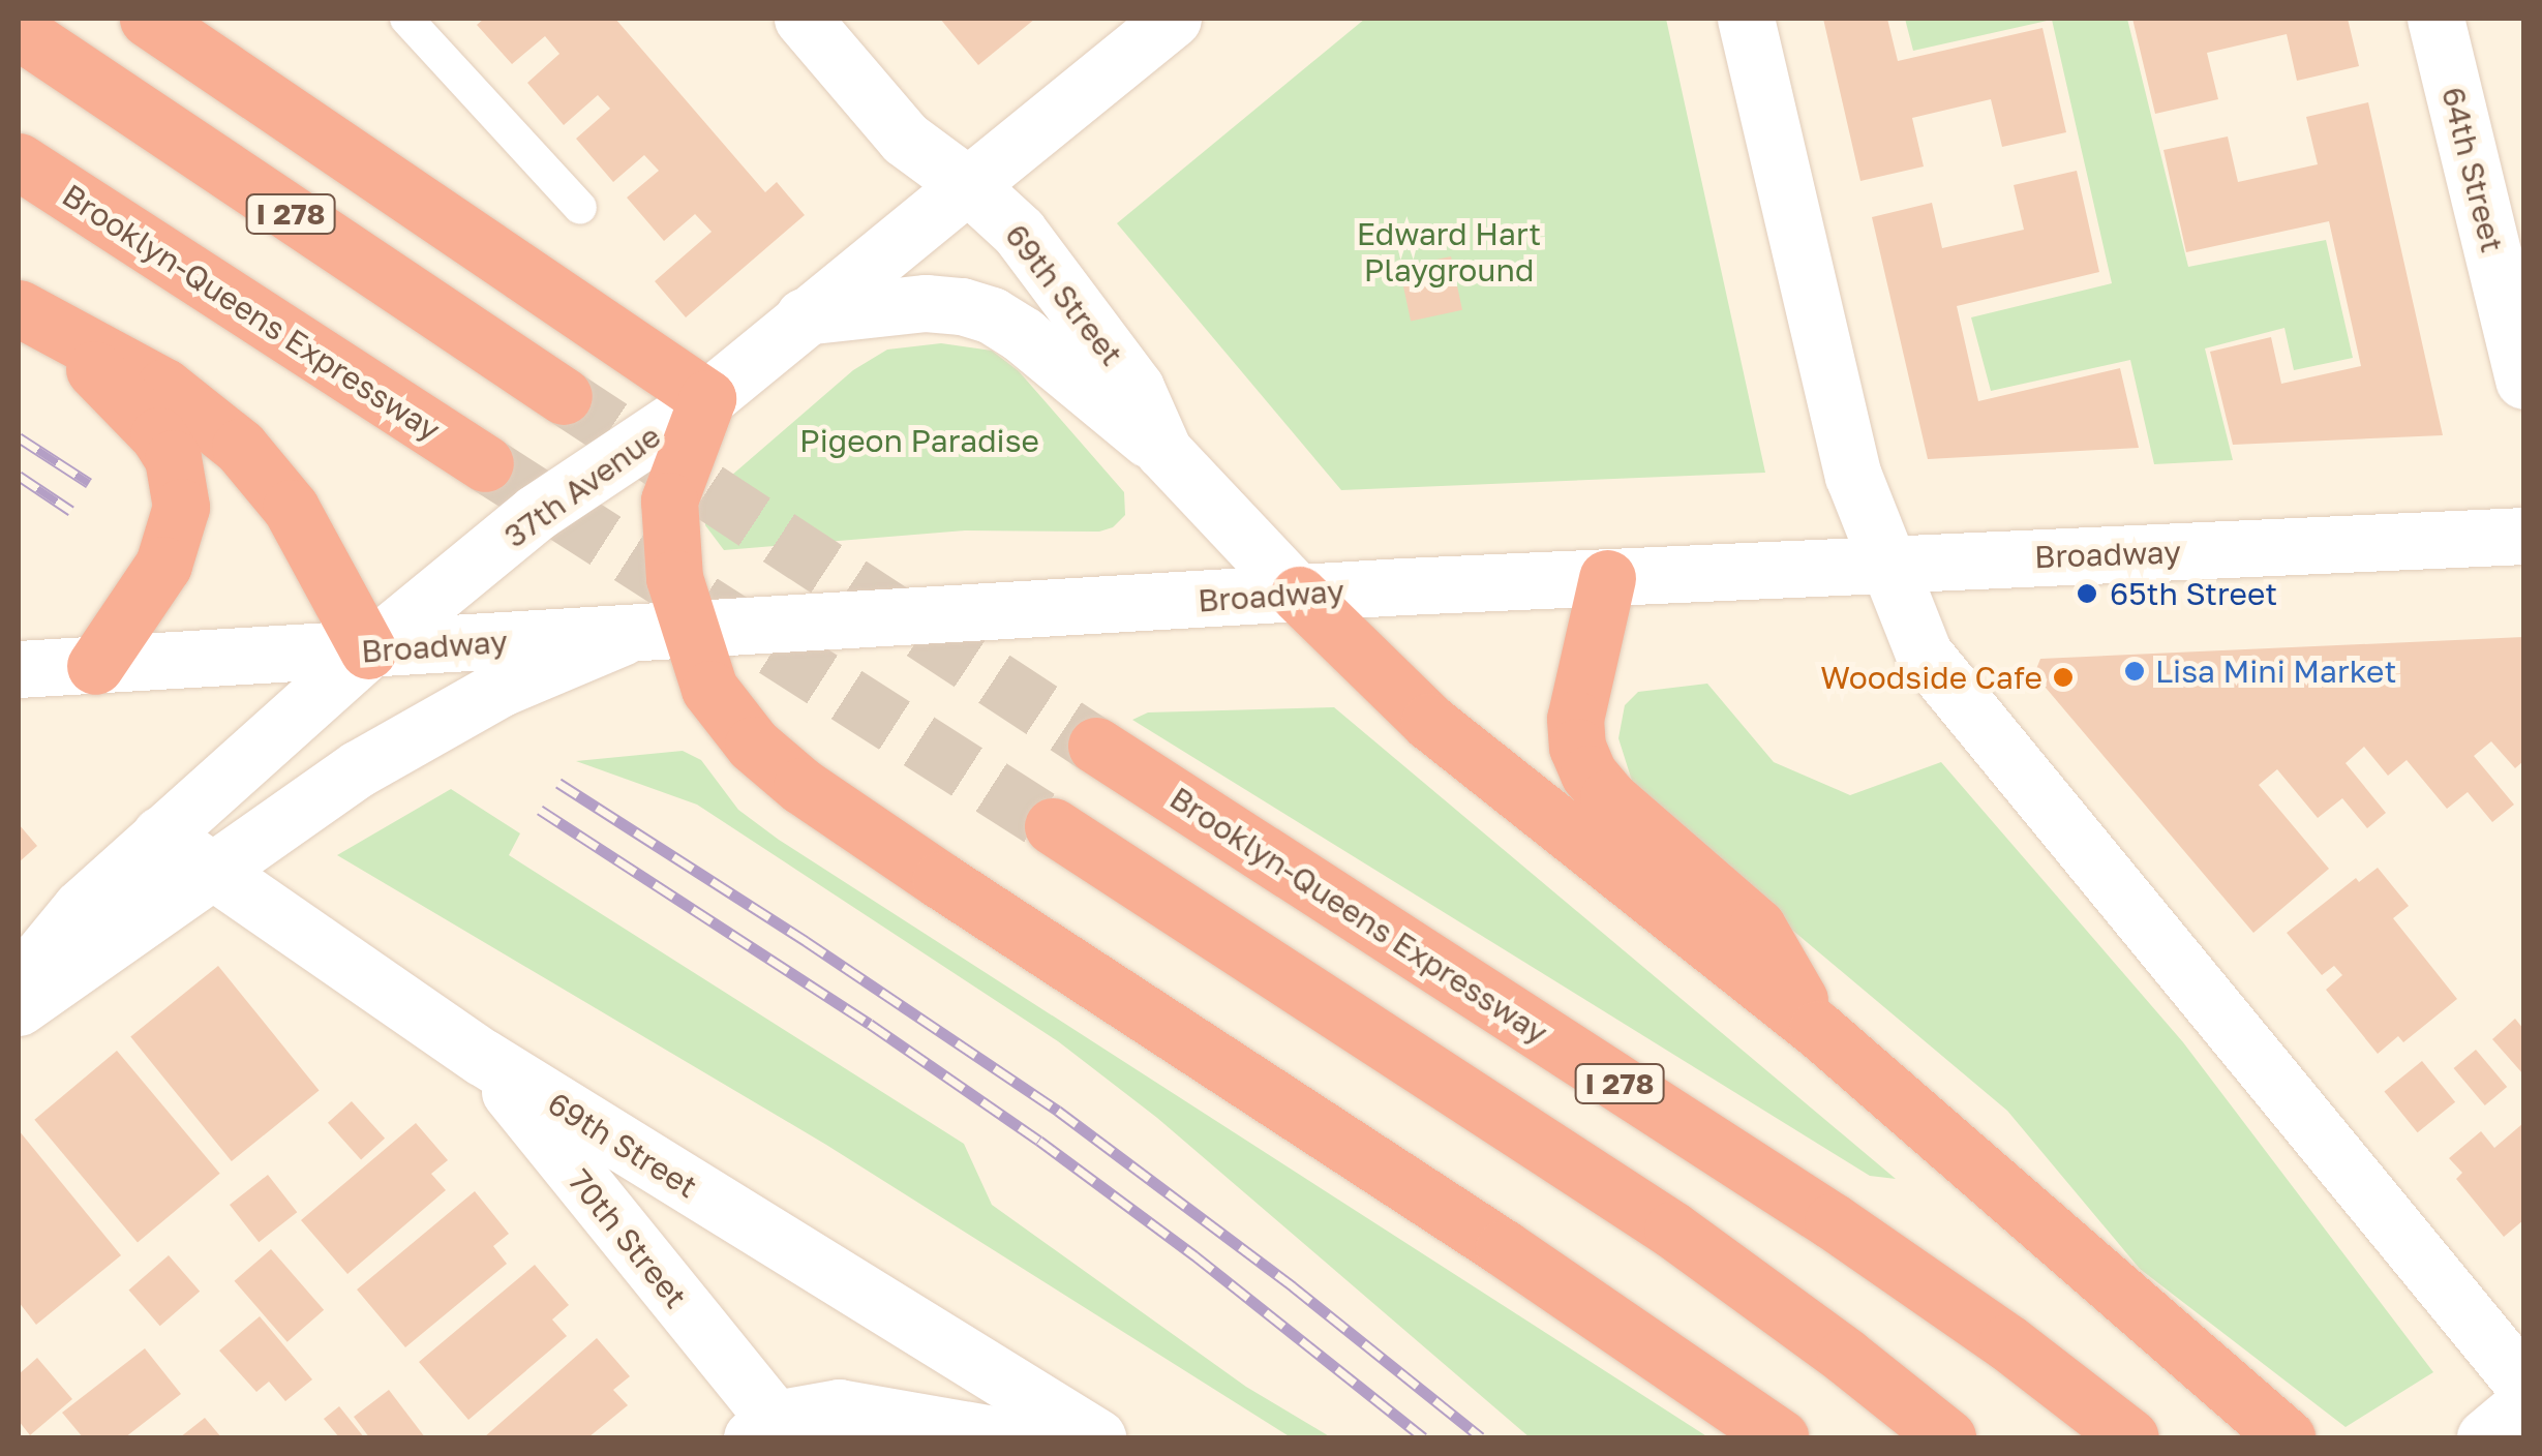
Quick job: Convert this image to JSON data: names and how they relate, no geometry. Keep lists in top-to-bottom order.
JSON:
{
  "streets": {
    "highway": ["I 278", "Brooklyn-Queens Expressway"],
    "street": [
      "64th Street",
      "69th Street",
      "37th Avenue",
      "Broadway",
      "70th Street"
    ]
  },
  "crossings": [
    ["69th Street", "37th Avenue"],
    ["69th Street", "Broadway"],
    ["69th Street", "70th Street"],
    ["37th Avenue", "Broadway"]
  ],
  "parks": ["Edward Hart Playground", "Pigeon Paradise"],
  "places": ["65th Street", "Lisa Mini Market", "Woodside Cafe"]
}
